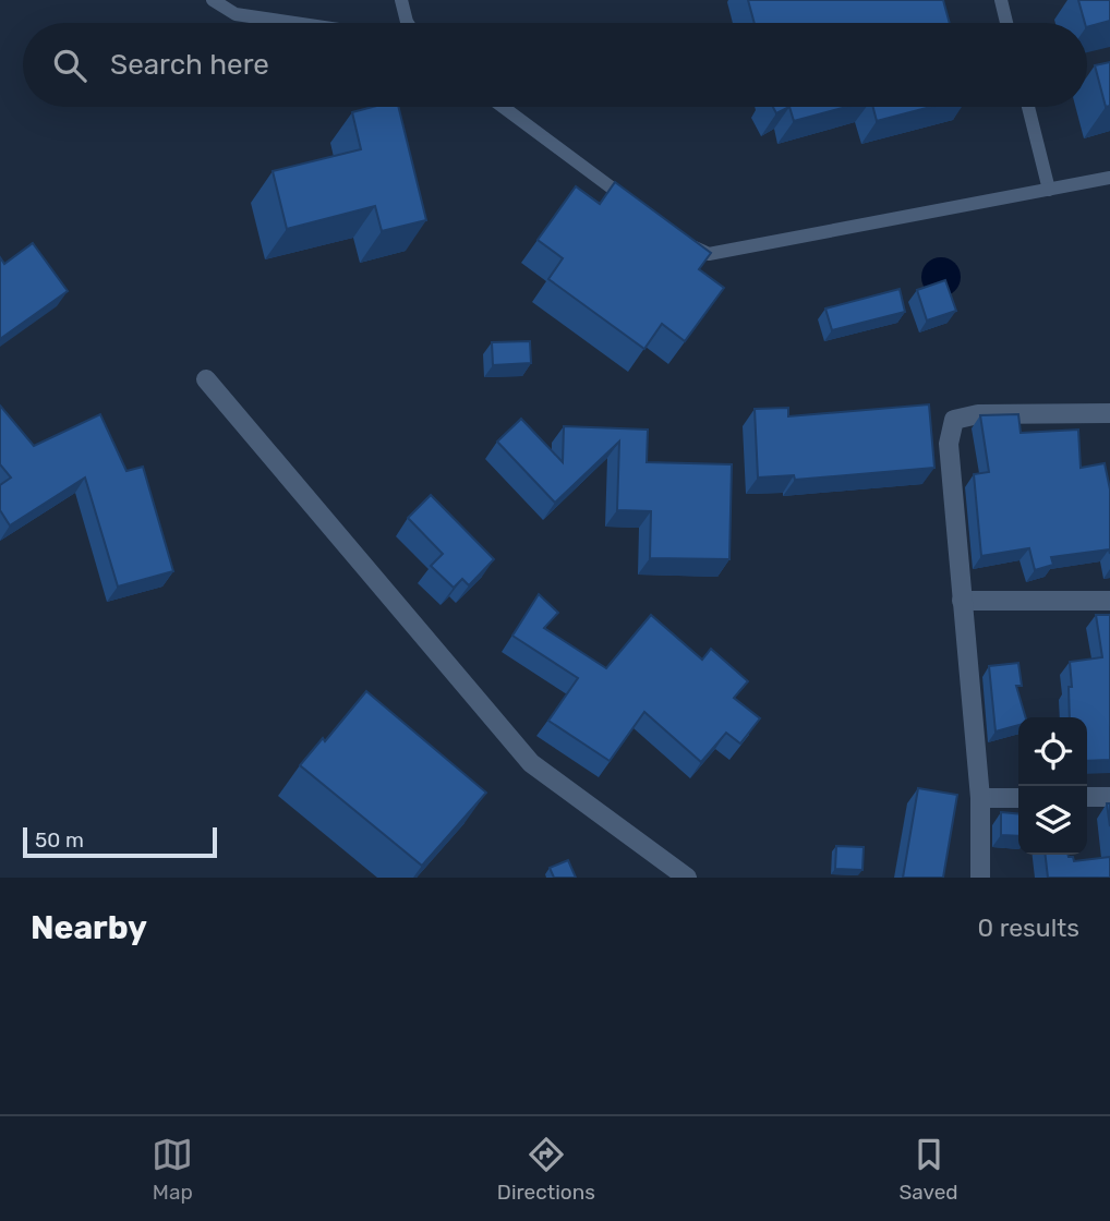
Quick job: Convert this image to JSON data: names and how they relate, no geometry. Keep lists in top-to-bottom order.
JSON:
{
  "scale_bar": "50 m",
  "page": {
    "search": "Search here",
    "scale": "50 m",
    "heading": ["Nearby", "0 results"],
    "nav": ["Map", "Directions", "Saved"]
  }
}
